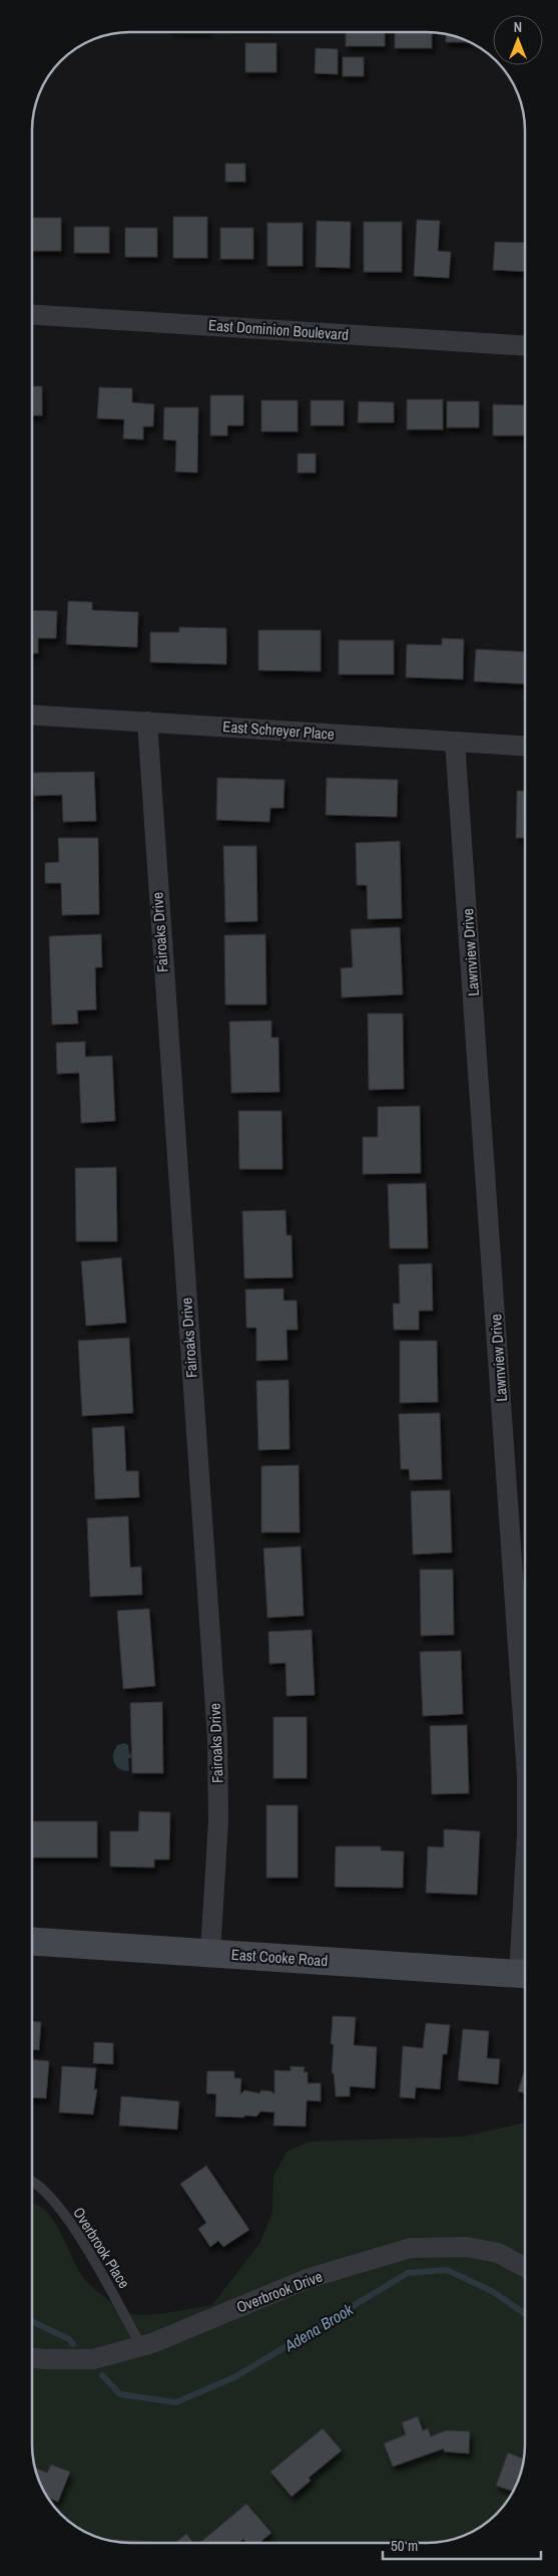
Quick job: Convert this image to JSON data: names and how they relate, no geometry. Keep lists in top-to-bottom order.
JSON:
{
  "streets": {
    "main road": ["East Cooke Road"],
    "street": [
      "East Dominion Boulevard",
      "East Schreyer Place",
      "Fairoaks Drive",
      "Lawnview Drive",
      "Overbrook Drive"
    ],
    "lane": ["Overbrook Place"]
  },
  "crossings": [
    ["East Schreyer Place", "Fairoaks Drive"],
    ["East Schreyer Place", "Lawnview Drive"],
    ["Fairoaks Drive", "East Cooke Road"],
    ["Overbrook Place", "Overbrook Drive"]
  ],
  "water": ["Adena Brook"],
  "scale_bar": "50 m",
  "north": "top"
}
